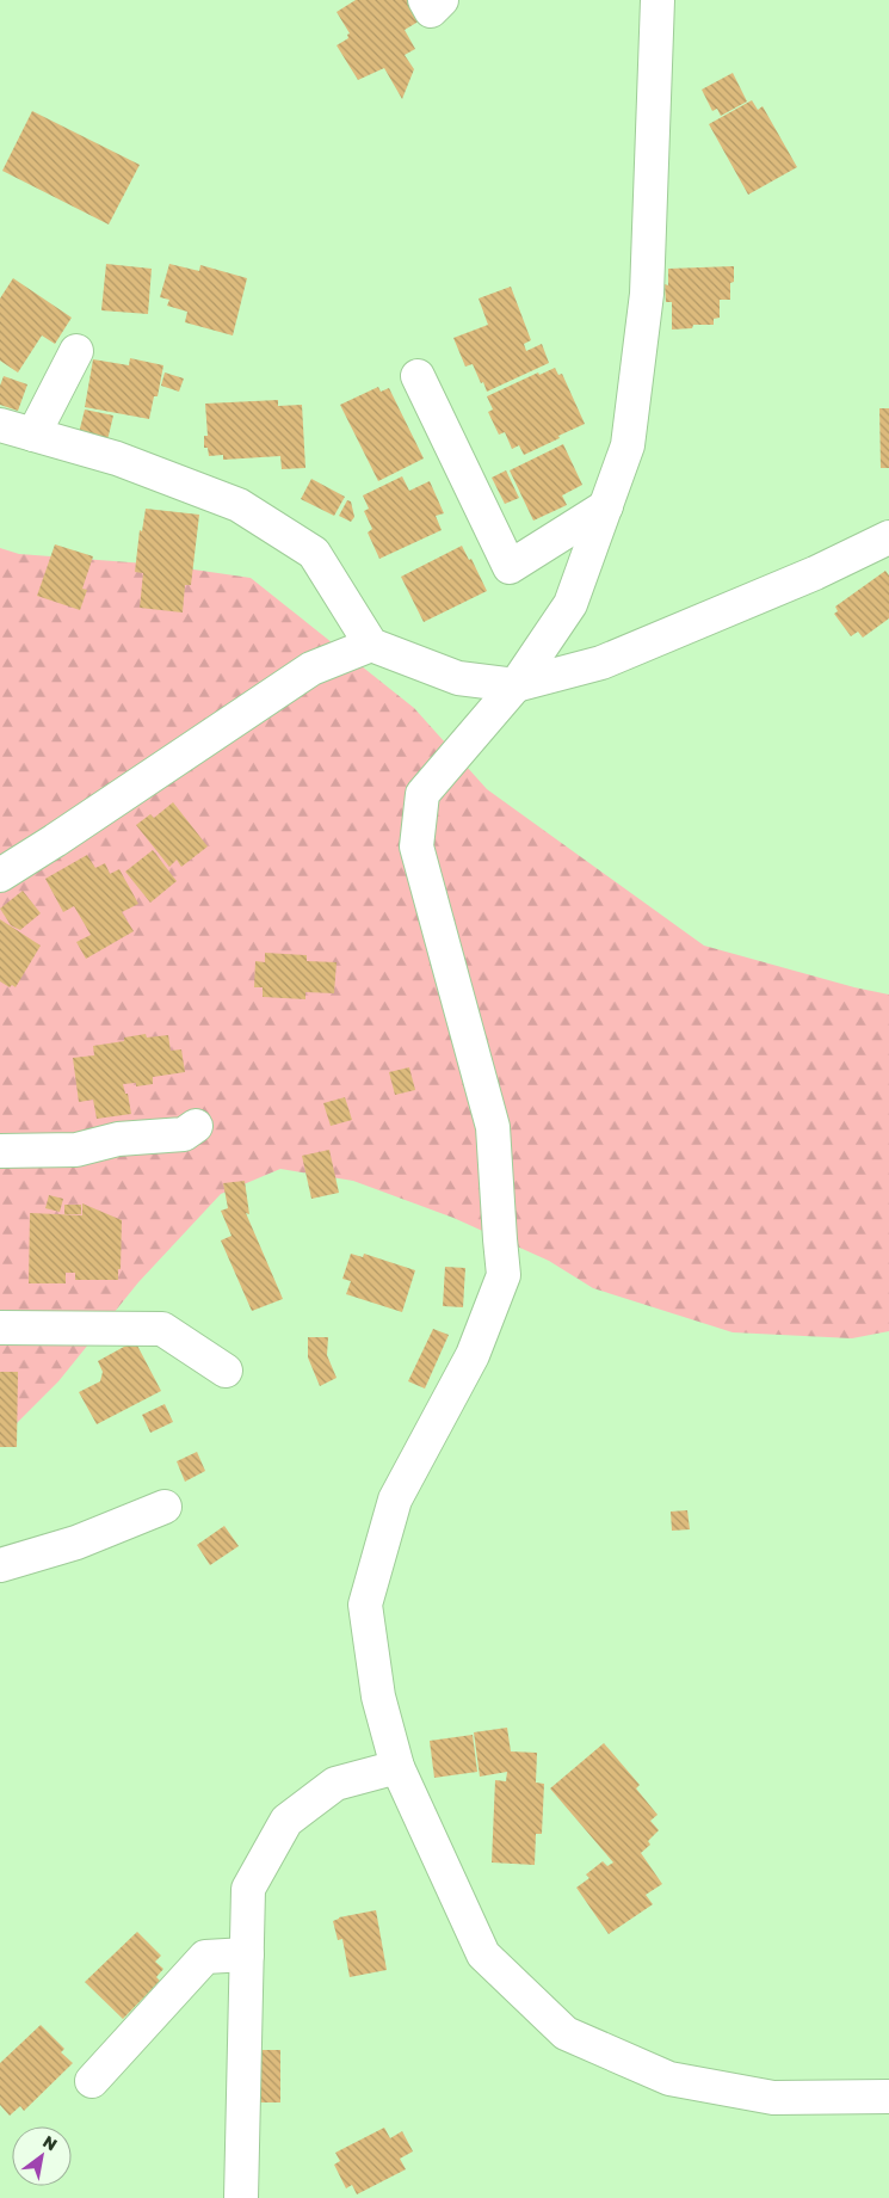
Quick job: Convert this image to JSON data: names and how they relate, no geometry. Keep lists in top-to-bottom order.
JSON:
{
  "north": "top right"
}
